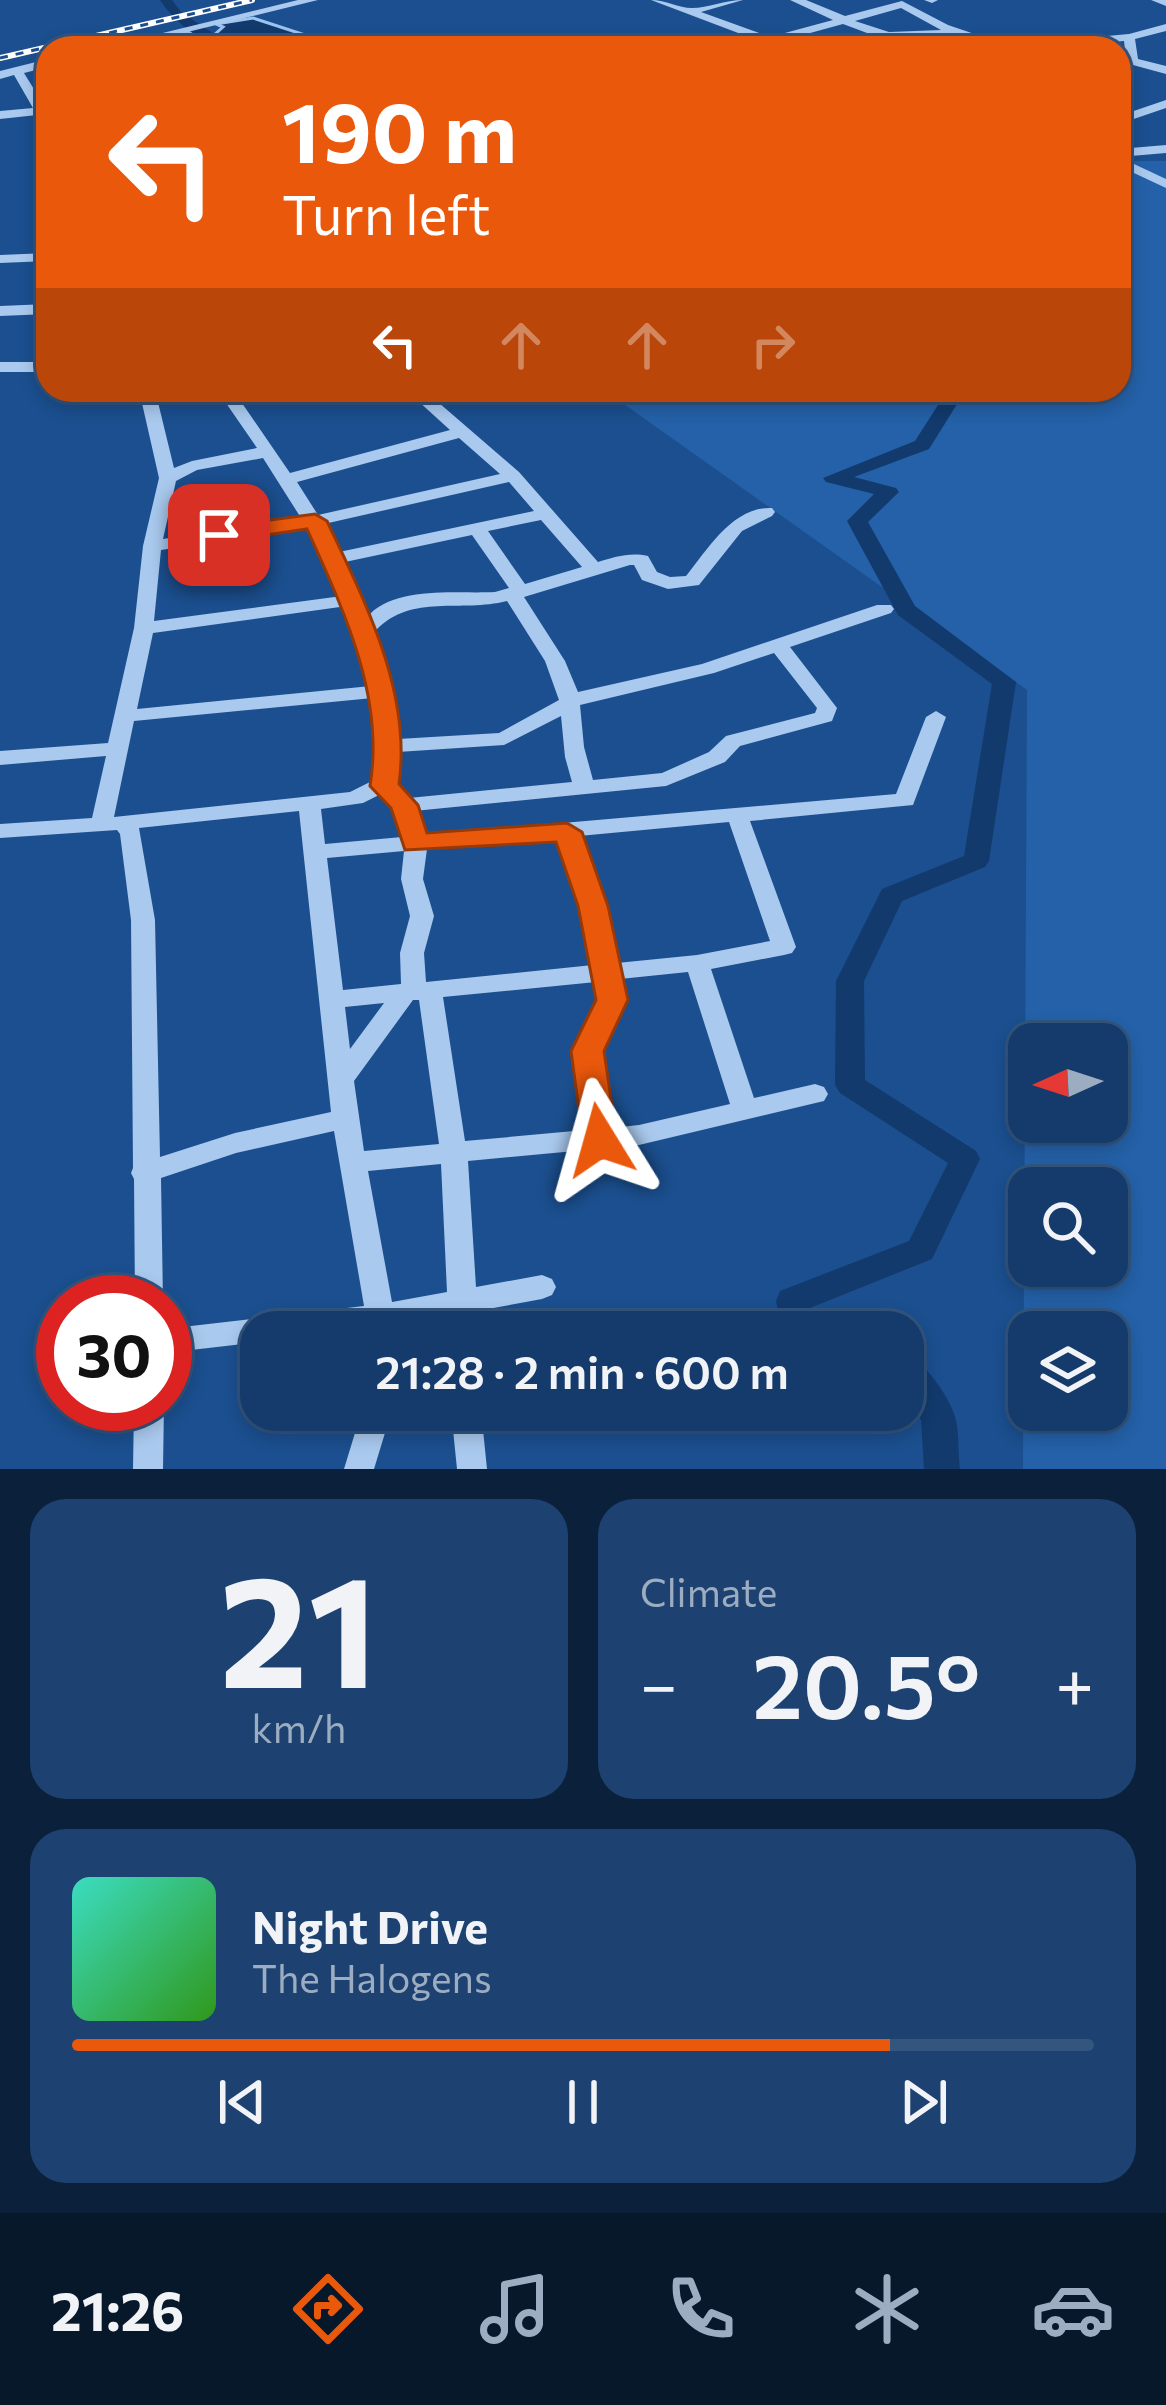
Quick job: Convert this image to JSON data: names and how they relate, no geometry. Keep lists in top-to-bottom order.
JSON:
{
  "north": "left",
  "page": {
    "turn": ["190 m", "Turn left"],
    "limit": "30",
    "trip": "21:28 · 2 min · 600 m",
    "tile": [
      ["21", "km/h"],
      "Climate"
    ],
    "heat": ["−", "20.5°", "+"],
    "song": ["Night Drive", "The Halogens"],
    "tabs": "21:26"
  }
}
